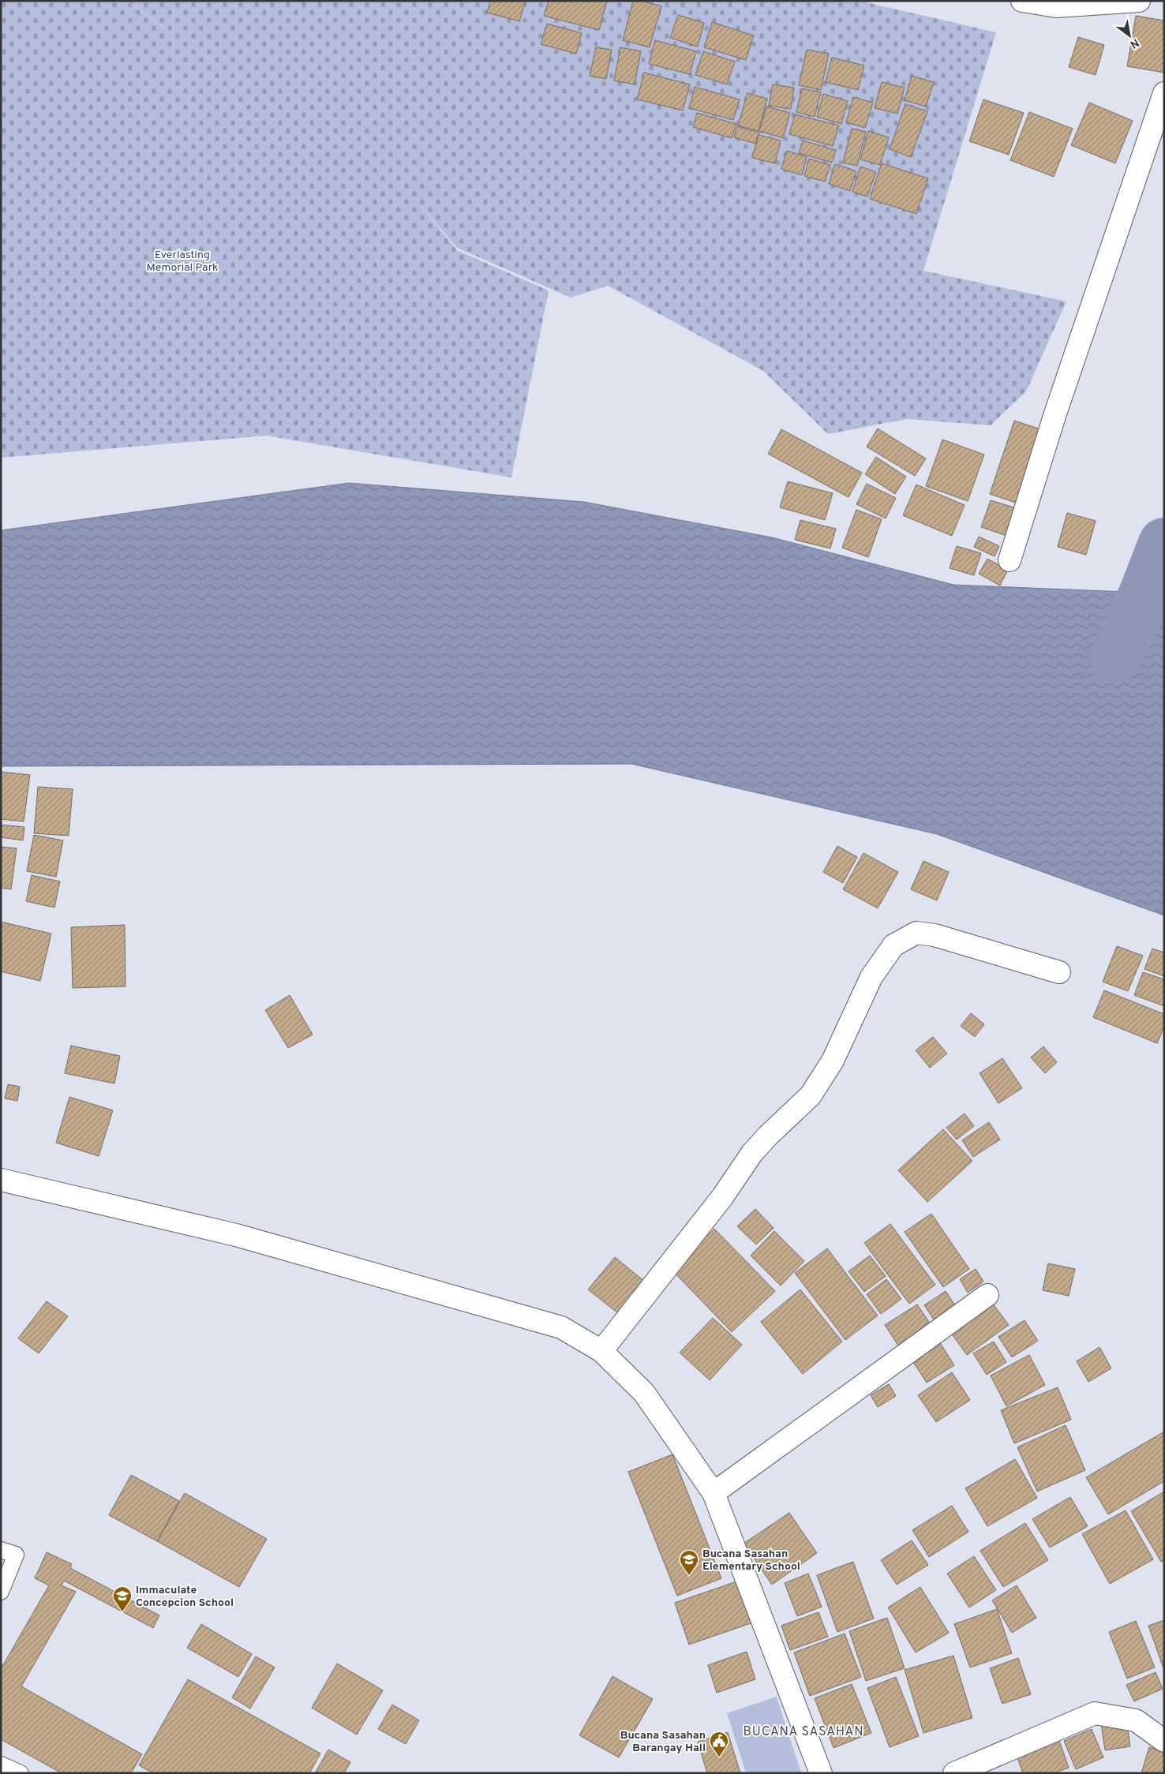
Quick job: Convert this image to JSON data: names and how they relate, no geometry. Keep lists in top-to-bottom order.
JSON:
{
  "districts": ["BUCANA SASAHAN"],
  "parks": ["Everlasting Memorial Park"],
  "places": {
    "school or university": ["Bucana Sasahan Elementary School", "Immaculate Concepcion School"],
    "public building": ["Bucana Sasahan Barangay Hall"]
  },
  "north": "bottom right"
}
